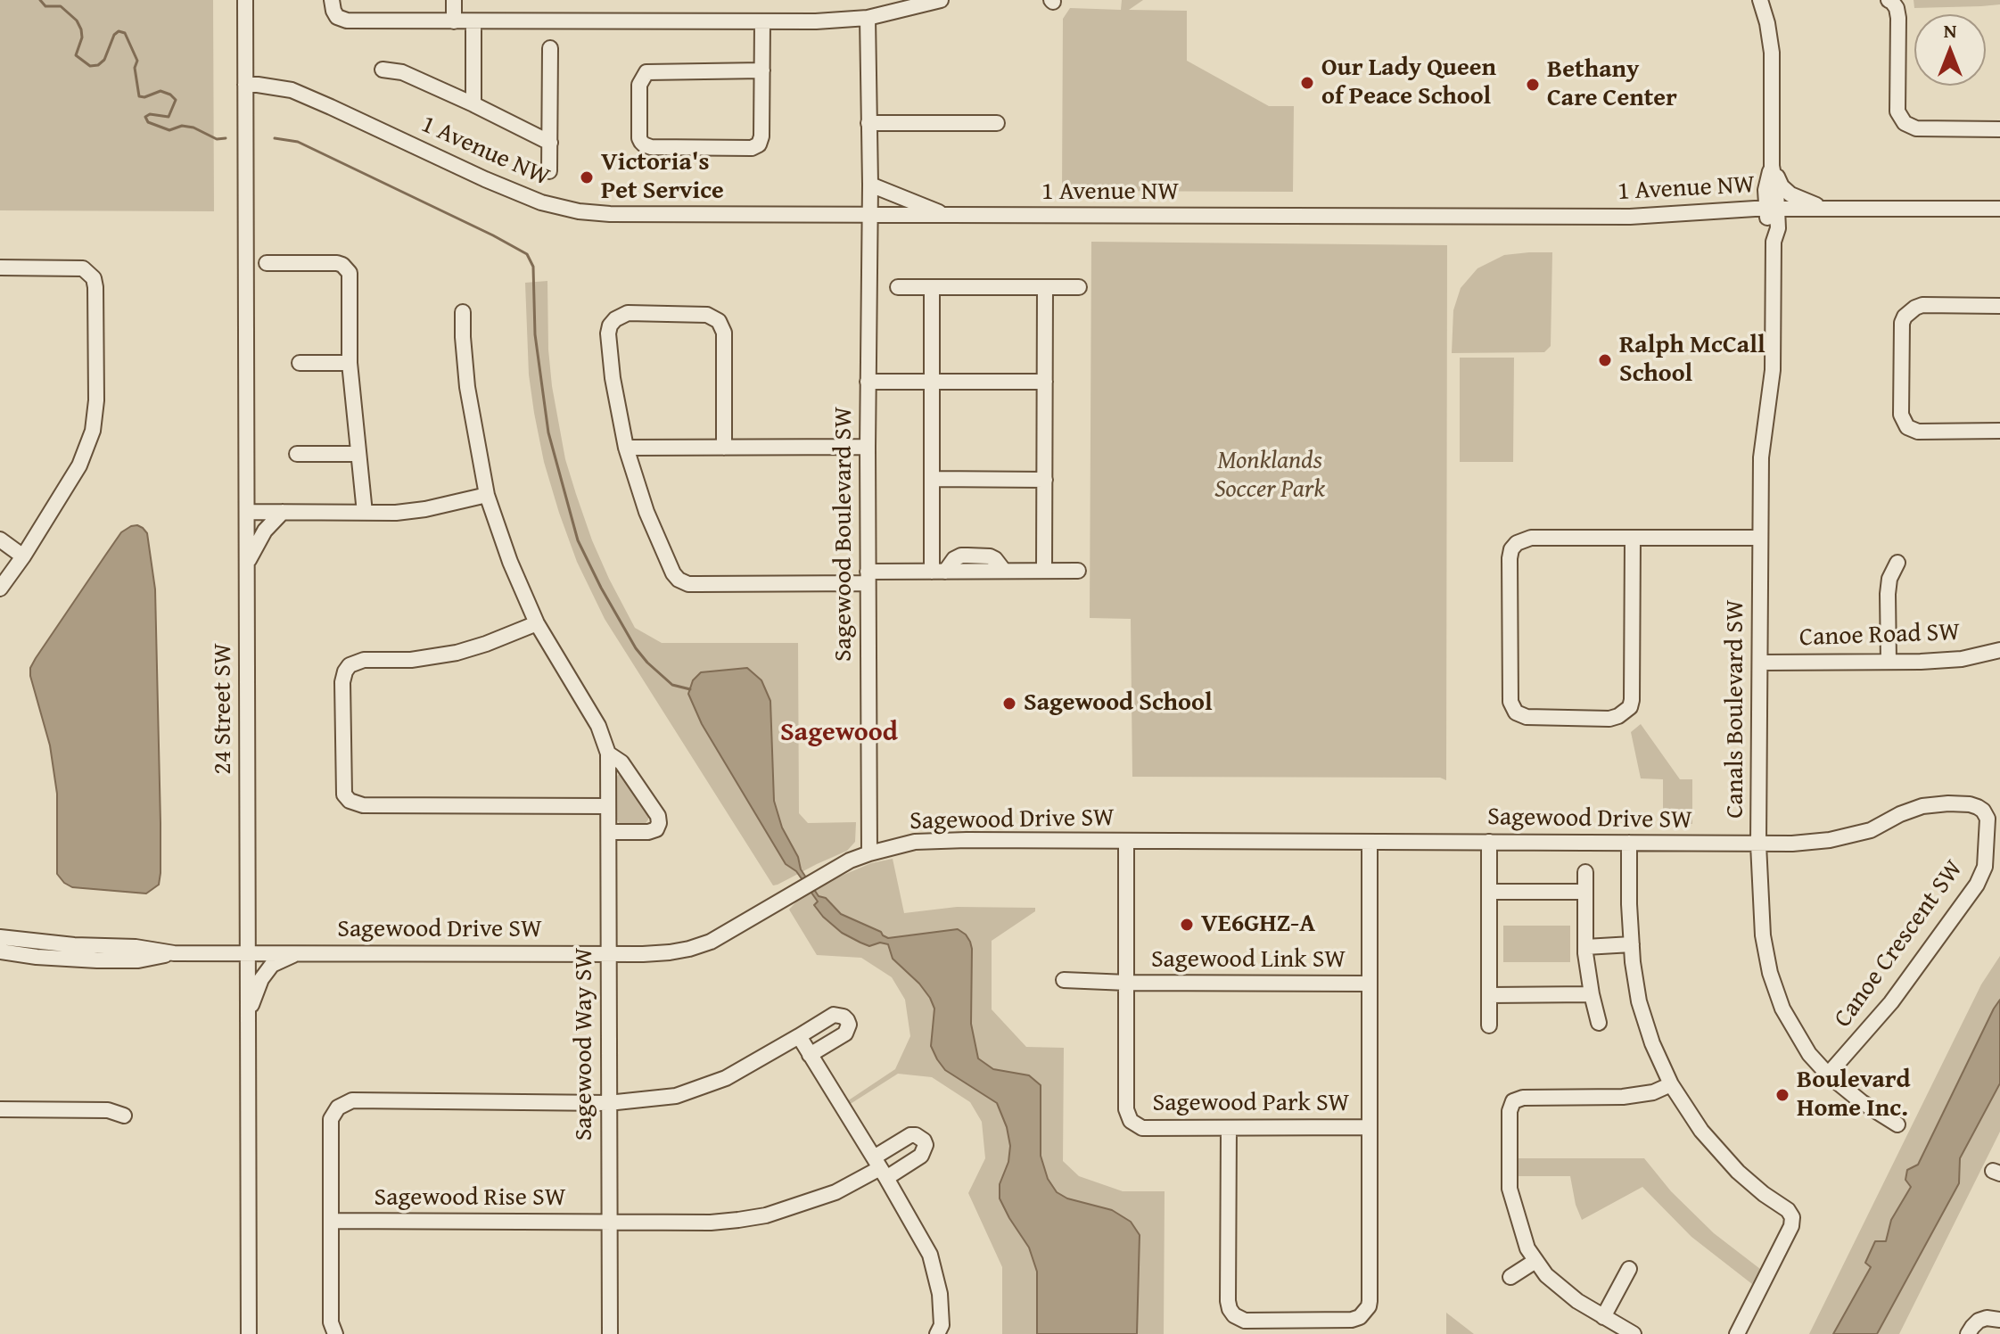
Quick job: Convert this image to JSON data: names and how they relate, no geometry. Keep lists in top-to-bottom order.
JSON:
{
  "streets": {
    "street": [
      "1 Avenue NW",
      "Sagewood Boulevard SW",
      "Canoe Road SW",
      "24 Street SW",
      "Canals Boulevard SW",
      "Sagewood Drive SW",
      "Canoe Crescent SW",
      "Sagewood Link SW",
      "Sagewood Way SW",
      "Sagewood Park SW",
      "Sagewood Rise SW"
    ]
  },
  "crossings": [
    ["1 Avenue NW", "Sagewood Boulevard SW"],
    ["1 Avenue NW", "24 Street SW"],
    ["1 Avenue NW", "Canals Boulevard SW"],
    ["Sagewood Boulevard SW", "Sagewood Drive SW"],
    ["Canoe Road SW", "Canals Boulevard SW"],
    ["24 Street SW", "Sagewood Drive SW"],
    ["Canals Boulevard SW", "Sagewood Drive SW"],
    ["Canals Boulevard SW", "Canoe Crescent SW"],
    ["Sagewood Drive SW", "Canoe Crescent SW"],
    ["Sagewood Drive SW", "Sagewood Way SW"],
    ["Sagewood Drive SW", "Sagewood Park SW"],
    ["Sagewood Link SW", "Sagewood Park SW"],
    ["Sagewood Way SW", "Sagewood Rise SW"]
  ],
  "districts": ["Sagewood"],
  "parks": ["Monklands Soccer Park"],
  "places": [
    "Our Lady Queen of Peace School",
    "Bethany Care Center",
    "Victoria's Pet Service",
    "Ralph McCall School",
    "Sagewood School",
    "VE6GHZ-A",
    "Boulevard Home Inc."
  ],
  "north": "top"
}
